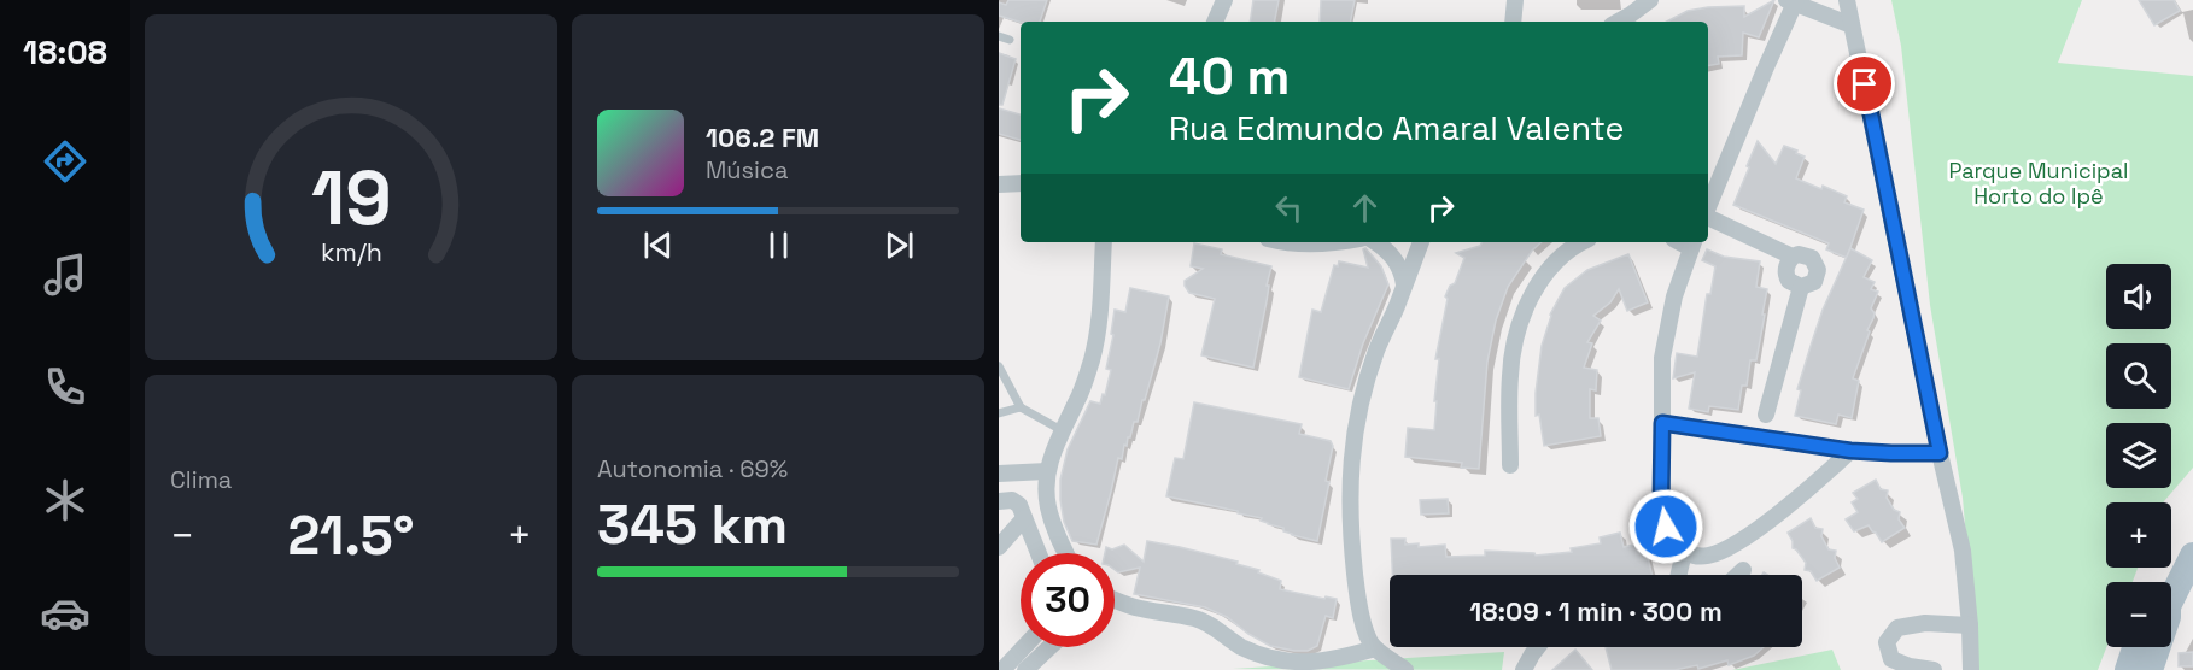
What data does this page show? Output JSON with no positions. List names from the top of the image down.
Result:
{
  "parks": ["Parque Municipal Horto do Ipê"],
  "page": {
    "tabs": "18:08",
    "turn": ["40 m", "Rua Edmundo Amaral Valente"],
    "song": ["106.2 FM", "Música"],
    "map_buttons": ["+", "−"],
    "tile": [
      "Clima",
      ["Autonomia · 69%", "345 km"]
    ],
    "heat": ["−", "21.5°", "+"],
    "limit": "30",
    "trip": "18:09 · 1 min · 300 m",
    "gauge": ["19", "km/h"]
  }
}
